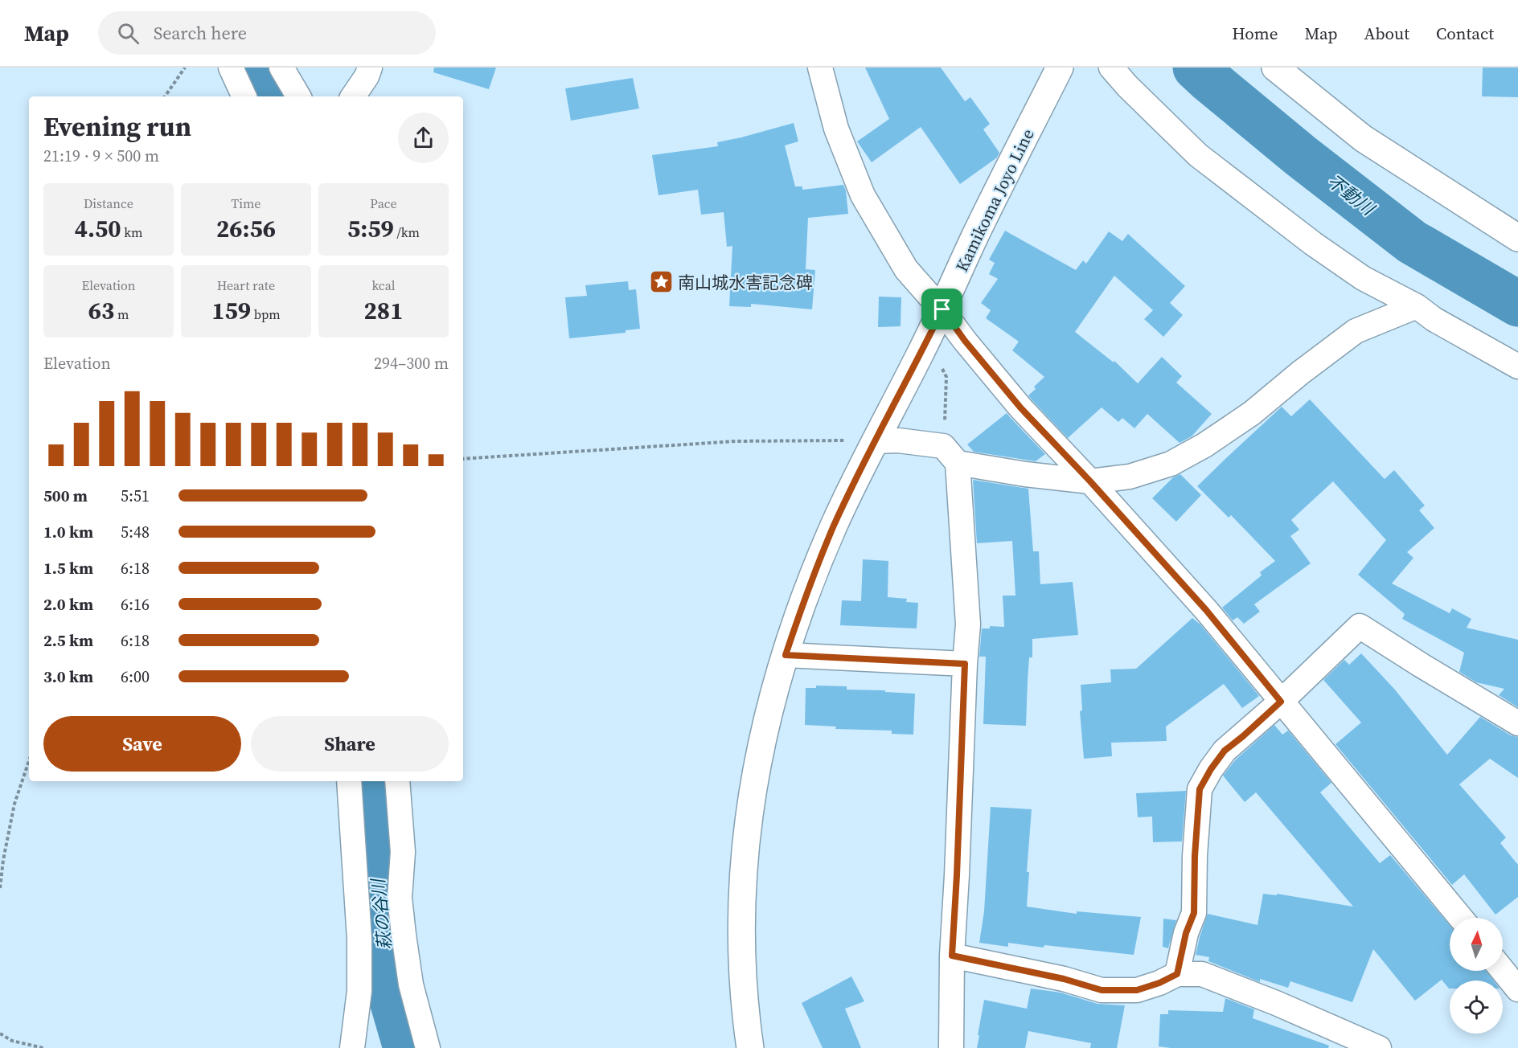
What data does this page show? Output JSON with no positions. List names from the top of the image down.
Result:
{
  "streets": {
    "main road": ["Kamikoma Joyo Line"]
  },
  "water": ["不動川", "萩の谷川"],
  "places": {
    "place": ["南山城水害記念碑"]
  },
  "north": "top",
  "page": {
    "header": "Map",
    "search": "Search here",
    "nav": [
      "Home",
      "Map",
      "About",
      "Contact"
    ],
    "heading": ["Evening run", "21:19 · 9 × 500 m"],
    "stats": [
      ["Distance", "4.50 km"],
      ["Time", "26:56"],
      ["Pace", "5:59 /km"],
      ["Elevation", "63 m"],
      ["Heart rate", "159 bpm"],
      ["kcal", "281"]
    ],
    "chart": ["Elevation", "294–300 m"],
    "list": [
      {
        "name": "500 m",
        "note": "5:51"
      },
      {
        "name": "1.0 km",
        "note": "5:48"
      },
      {
        "name": "1.5 km",
        "note": "6:18"
      },
      {
        "name": "2.0 km",
        "note": "6:16"
      },
      {
        "name": "2.5 km",
        "note": "6:18"
      },
      {
        "name": "3.0 km",
        "note": "6:00"
      }
    ],
    "buttons": ["Save", "Share"]
  }
}
